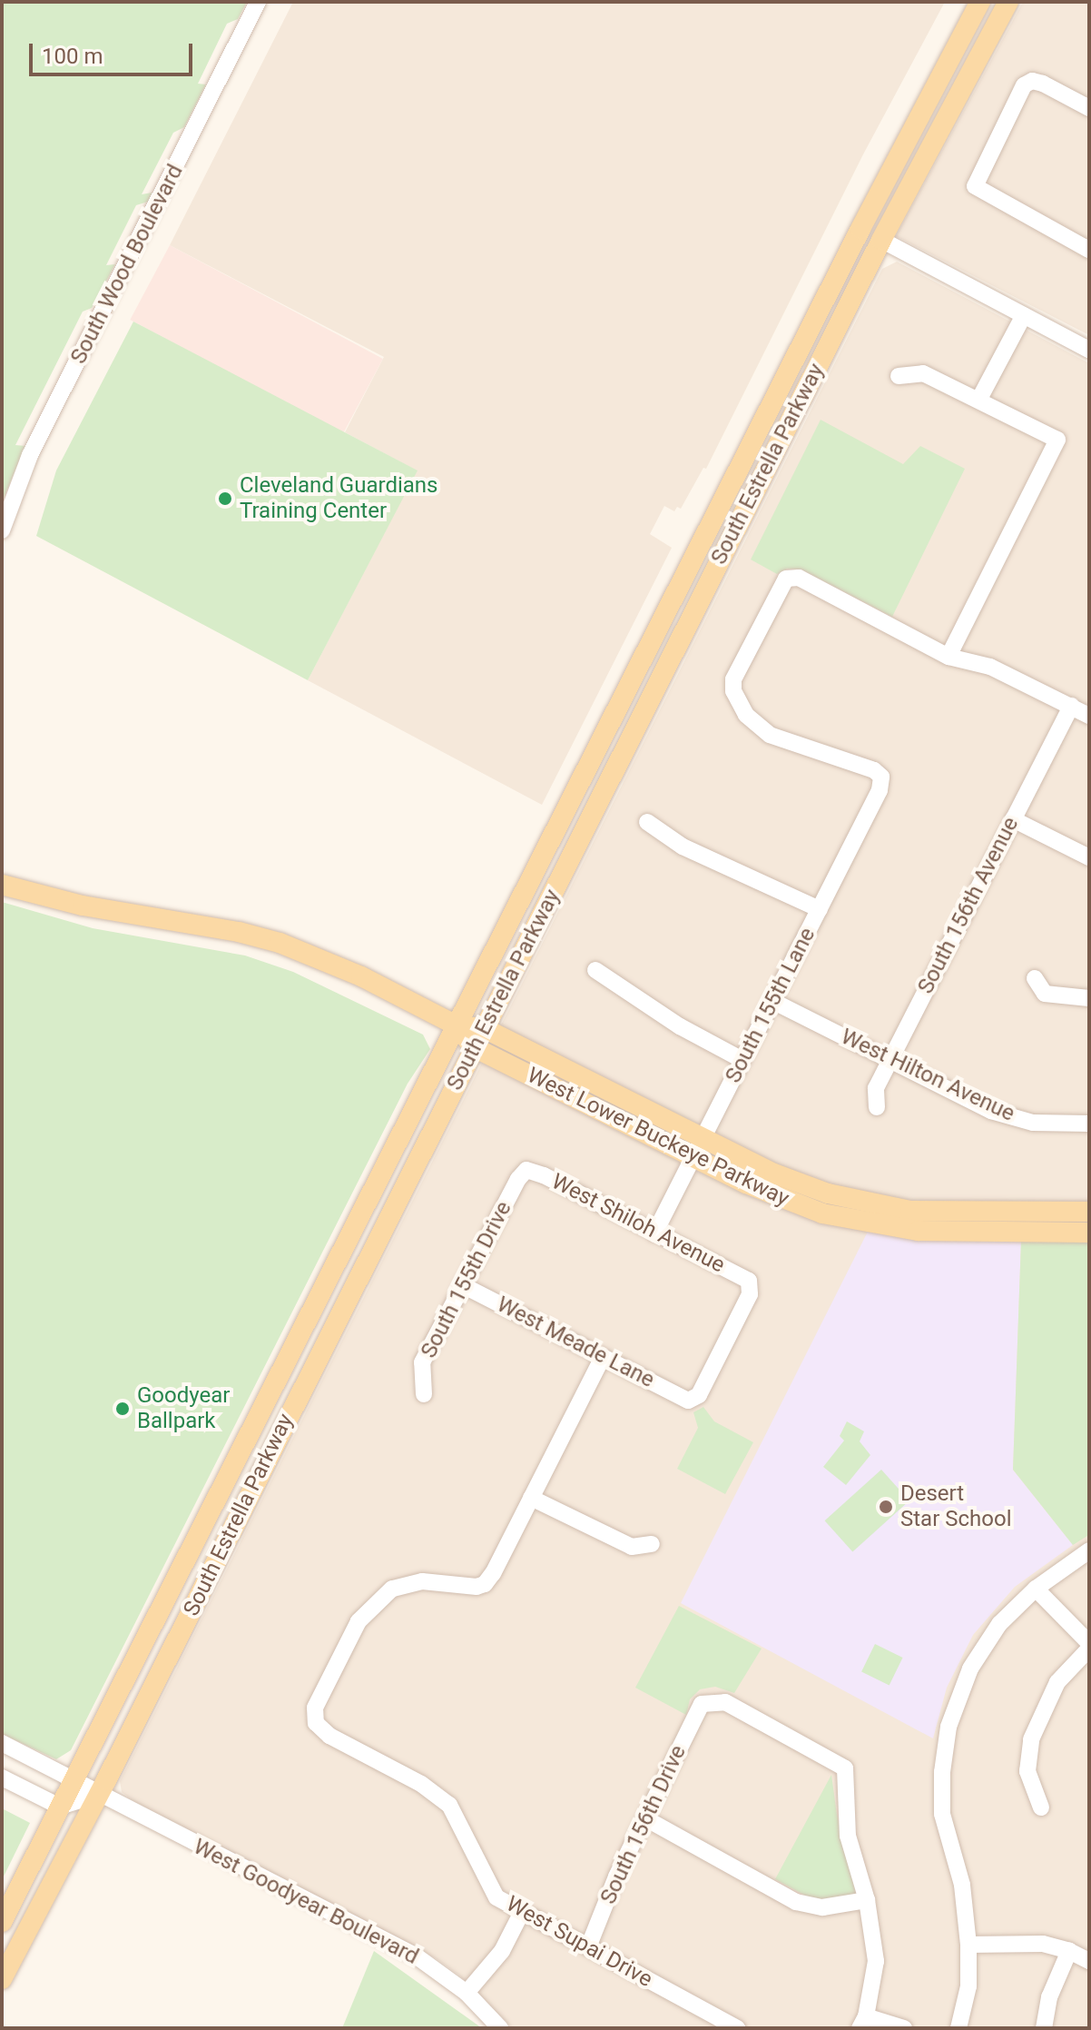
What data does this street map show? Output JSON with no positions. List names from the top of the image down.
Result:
{
  "streets": {
    "main road": ["South Estrella Parkway", "West Lower Buckeye Parkway"],
    "street": [
      "South Wood Boulevard",
      "South 156th Avenue",
      "South 155th Lane",
      "West Hilton Avenue",
      "West Shiloh Avenue",
      "South 155th Drive",
      "West Meade Lane",
      "South 156th Drive",
      "West Goodyear Boulevard",
      "West Supai Drive"
    ]
  },
  "crossings": [
    ["South Estrella Parkway", "West Lower Buckeye Parkway"],
    ["South Estrella Parkway", "West Goodyear Boulevard"],
    ["South 156th Avenue", "West Hilton Avenue"],
    ["South 155th Lane", "West Hilton Avenue"],
    ["South 155th Lane", "West Lower Buckeye Parkway"],
    ["South 155th Lane", "West Shiloh Avenue"],
    ["West Shiloh Avenue", "South 155th Drive"],
    ["West Shiloh Avenue", "West Meade Lane"],
    ["South 155th Drive", "West Meade Lane"],
    ["South 156th Drive", "West Supai Drive"]
  ],
  "places": ["Cleveland Guardians Training Center", "Goodyear Ballpark", "Desert Star School"],
  "scale_bar": "100 m"
}
